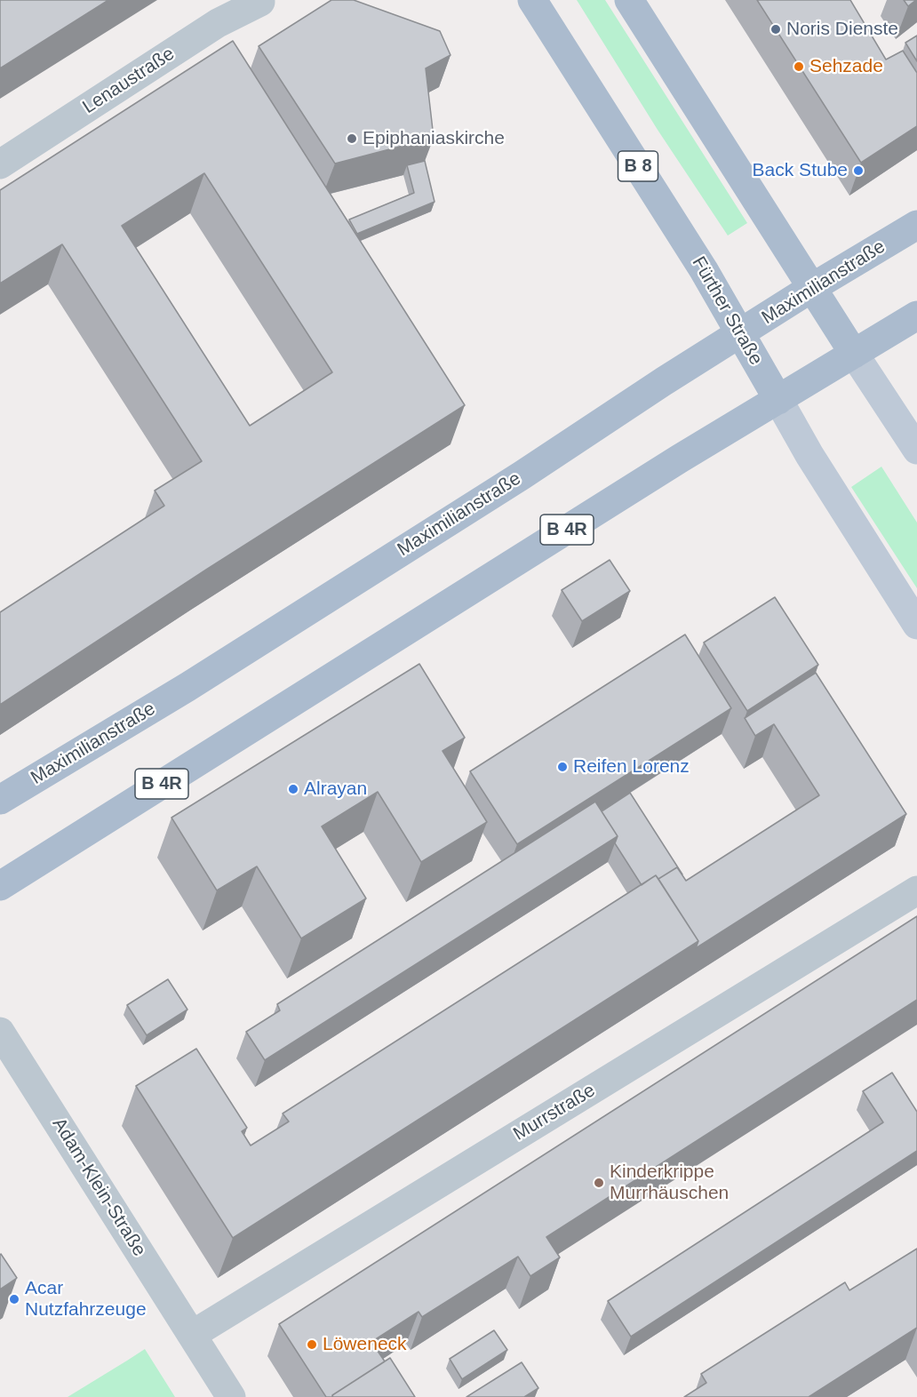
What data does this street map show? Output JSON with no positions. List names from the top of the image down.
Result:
{
  "streets": {
    "main road": [
      "B 8",
      "Maximilianstraße",
      "Fürther Straße",
      "B 4R"
    ],
    "street": ["Lenaustraße", "Murrstraße", "Adam-Klein-Straße"]
  },
  "crossings": [
    ["Maximilianstraße", "Fürther Straße"],
    ["Fürther Straße", "B 4R"],
    ["Murrstraße", "Adam-Klein-Straße"]
  ],
  "places": [
    "Noris Dienste",
    "Sehzade",
    "Epiphaniaskirche",
    "Back Stube",
    "Reifen Lorenz",
    "Alrayan",
    "Kinderkrippe Murrhäuschen",
    "Acar Nutzfahrzeuge",
    "Löweneck"
  ]
}
